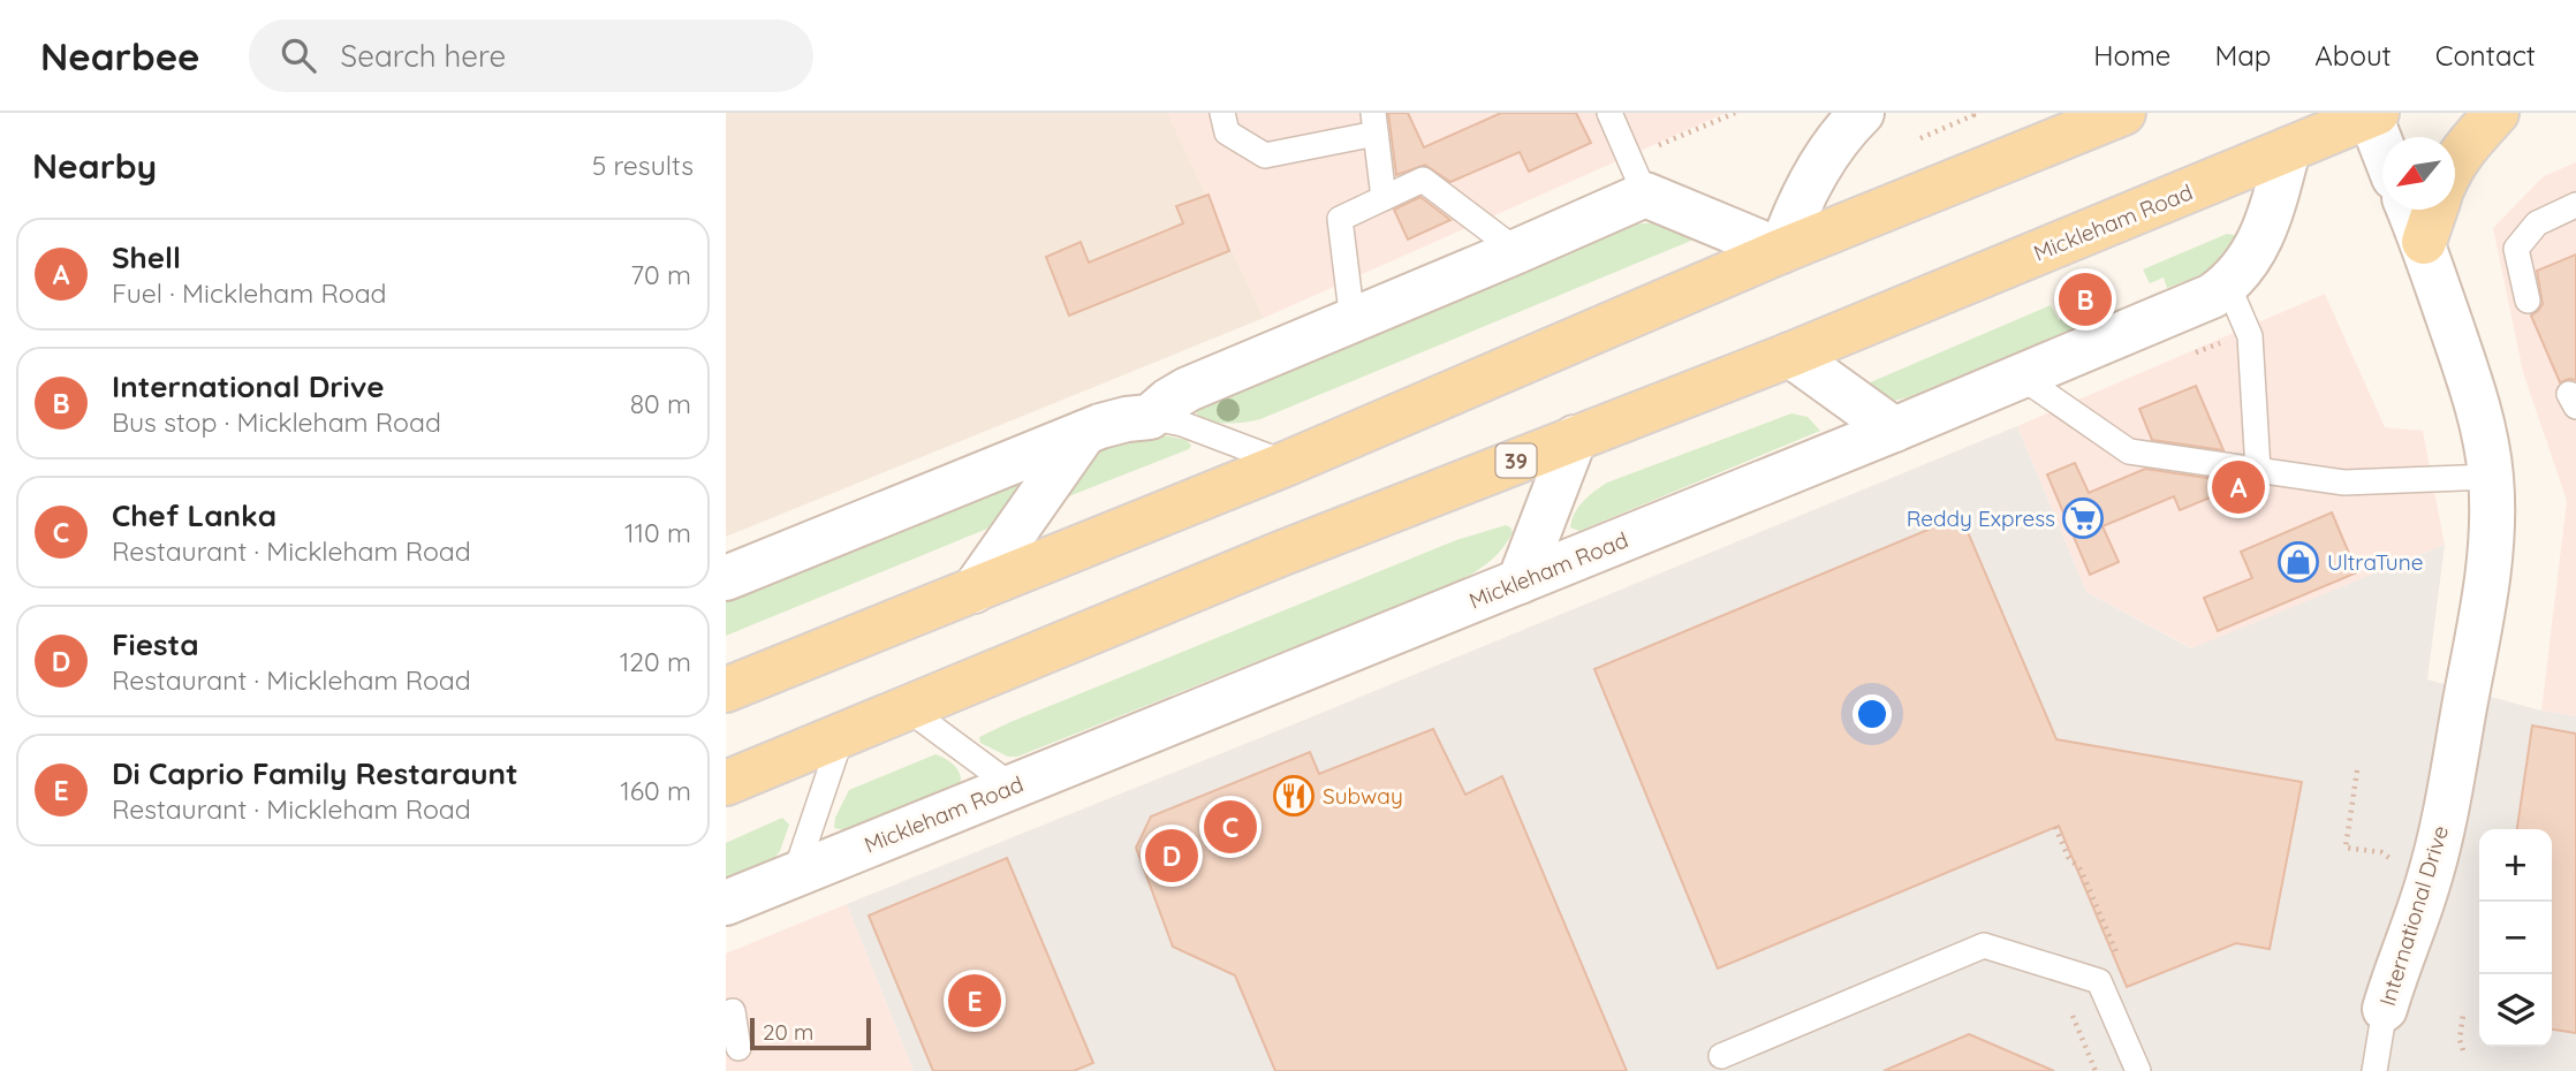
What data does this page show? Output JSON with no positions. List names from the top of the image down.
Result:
{
  "streets": {
    "main road": ["Mickleham Road", "39"],
    "street": ["International Drive"]
  },
  "places": {
    "supermarket": ["Reddy Express"],
    "shop": ["UltraTune"],
    "restaurant": ["Subway"]
  },
  "scale_bar": "20 m",
  "north": "bottom left",
  "page": {
    "header": "Nearbee",
    "search": "Search here",
    "nav": [
      "Home",
      "Map",
      "About",
      "Contact"
    ],
    "heading": ["Nearby", "5 results"],
    "list": [
      {
        "mark": "A",
        "name": "Shell",
        "note": "Fuel · Mickleham Road",
        "value": "70 m"
      },
      {
        "mark": "B",
        "name": "International Drive",
        "note": "Bus stop · Mickleham Road",
        "value": "80 m"
      },
      {
        "mark": "C",
        "name": "Chef Lanka",
        "note": "Restaurant · Mickleham Road",
        "value": "110 m"
      },
      {
        "mark": "D",
        "name": "Fiesta",
        "note": "Restaurant · Mickleham Road",
        "value": "120 m"
      },
      {
        "mark": "E",
        "name": "Di Caprio Family Restaraunt",
        "note": "Restaurant · Mickleham Road",
        "value": "160 m"
      }
    ],
    "pins": [
      "B",
      "A",
      "C",
      "D",
      "E"
    ],
    "map_buttons": ["+", "−"],
    "scale": "20 m"
  }
}
